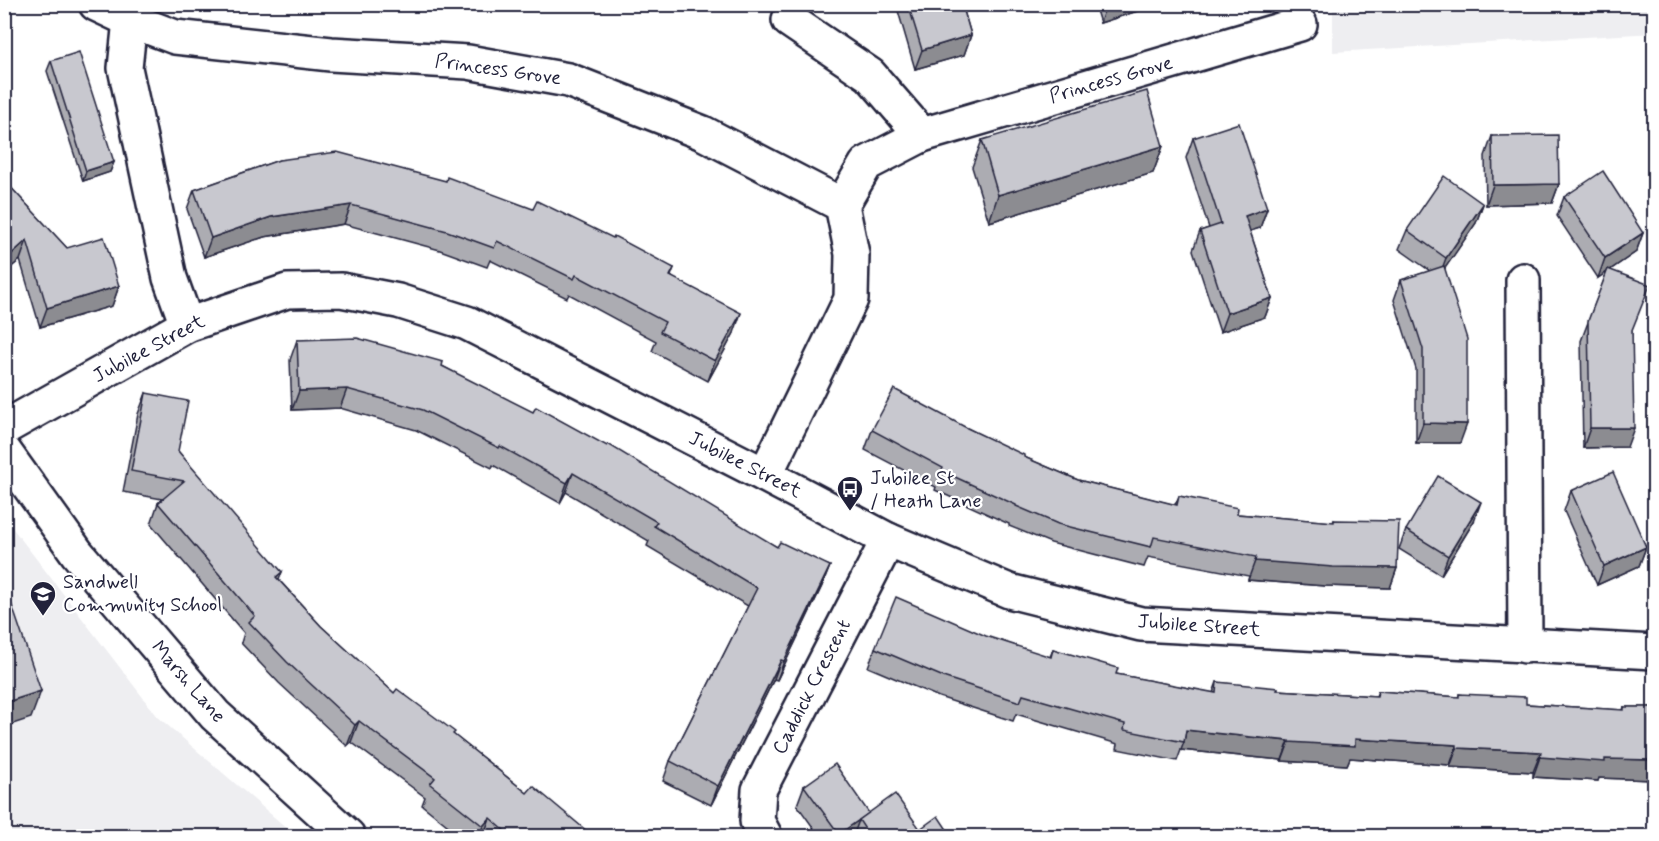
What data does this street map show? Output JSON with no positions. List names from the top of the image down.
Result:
{
  "streets": {
    "street": [
      "Princess Grove",
      "Jubilee Street",
      "Marsh Lane",
      "Caddick Crescent"
    ]
  },
  "crossings": [
    ["Jubilee Street", "Caddick Crescent"]
  ],
  "places": {
    "bus stop": ["Jubilee St / Heath Lane"],
    "school or university": ["Sandwell Community School"]
  }
}
